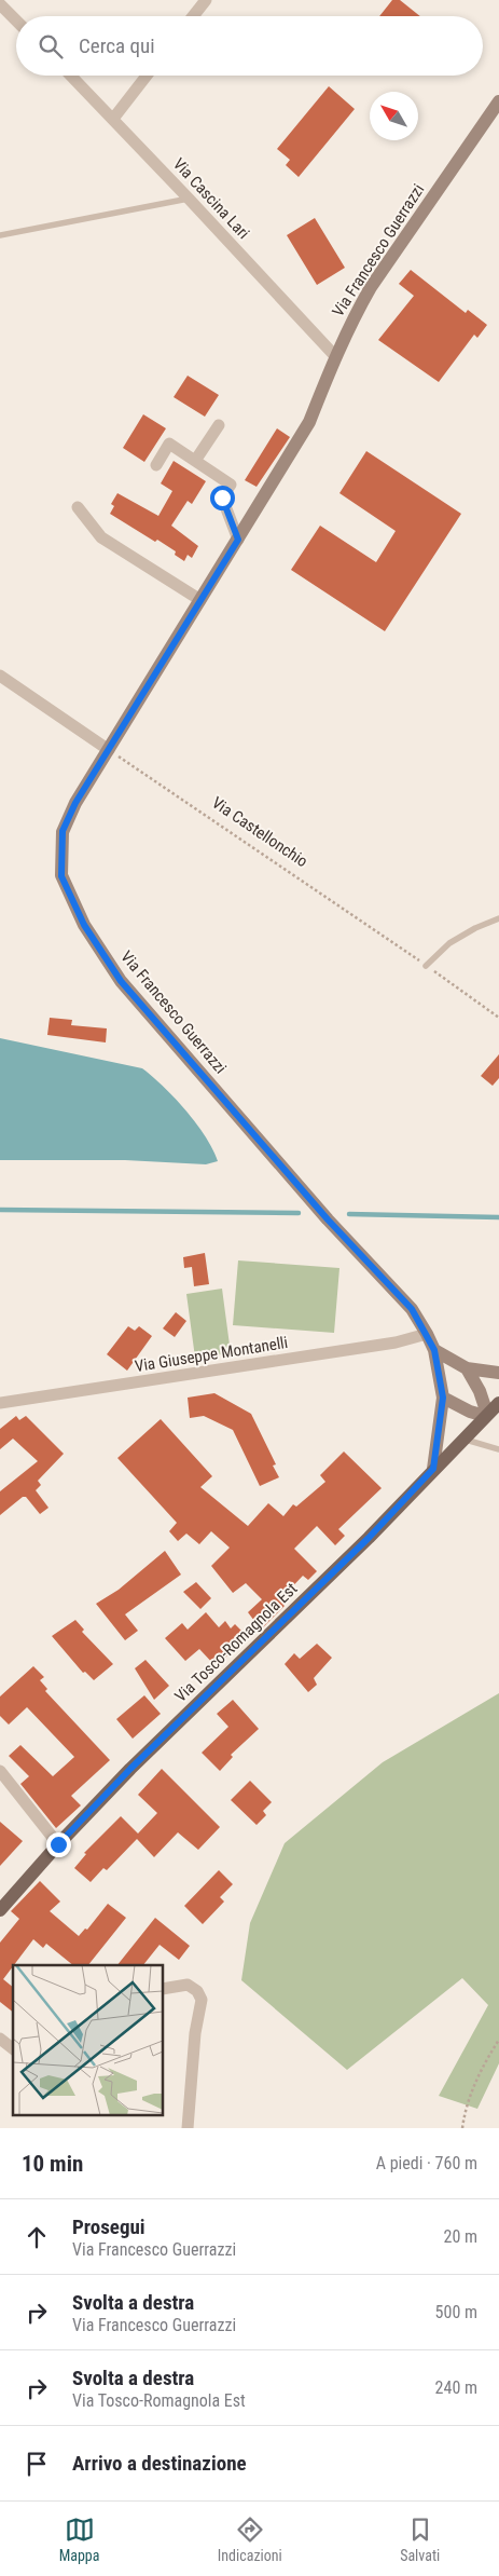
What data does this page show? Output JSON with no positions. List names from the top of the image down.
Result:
{
  "streets": {
    "main road": ["Via Francesco Guerrazzi", "Via Tosco-Romagnola Est"],
    "street": ["Via Cascina Lari", "Via Giuseppe Montanelli"],
    "path": ["Via Castellonchio"]
  },
  "crossings": [
    ["Via Cascina Lari", "Via Francesco Guerrazzi"],
    ["Via Francesco Guerrazzi", "Via Castellonchio"],
    ["Via Francesco Guerrazzi", "Via Giuseppe Montanelli"],
    ["Via Francesco Guerrazzi", "Via Tosco-Romagnola Est"]
  ],
  "north": "top left",
  "page": {
    "search": "Cerca qui",
    "heading": ["10 min", "A piedi · 760 m"],
    "list": [
      ["Prosegui", "Via Francesco Guerrazzi", "20 m"],
      ["Svolta a destra", "Via Francesco Guerrazzi", "500 m"],
      ["Svolta a destra", "Via Tosco-Romagnola Est", "240 m"],
      "Arrivo a destinazione"
    ],
    "nav": ["Mappa", "Indicazioni", "Salvati"]
  }
}
